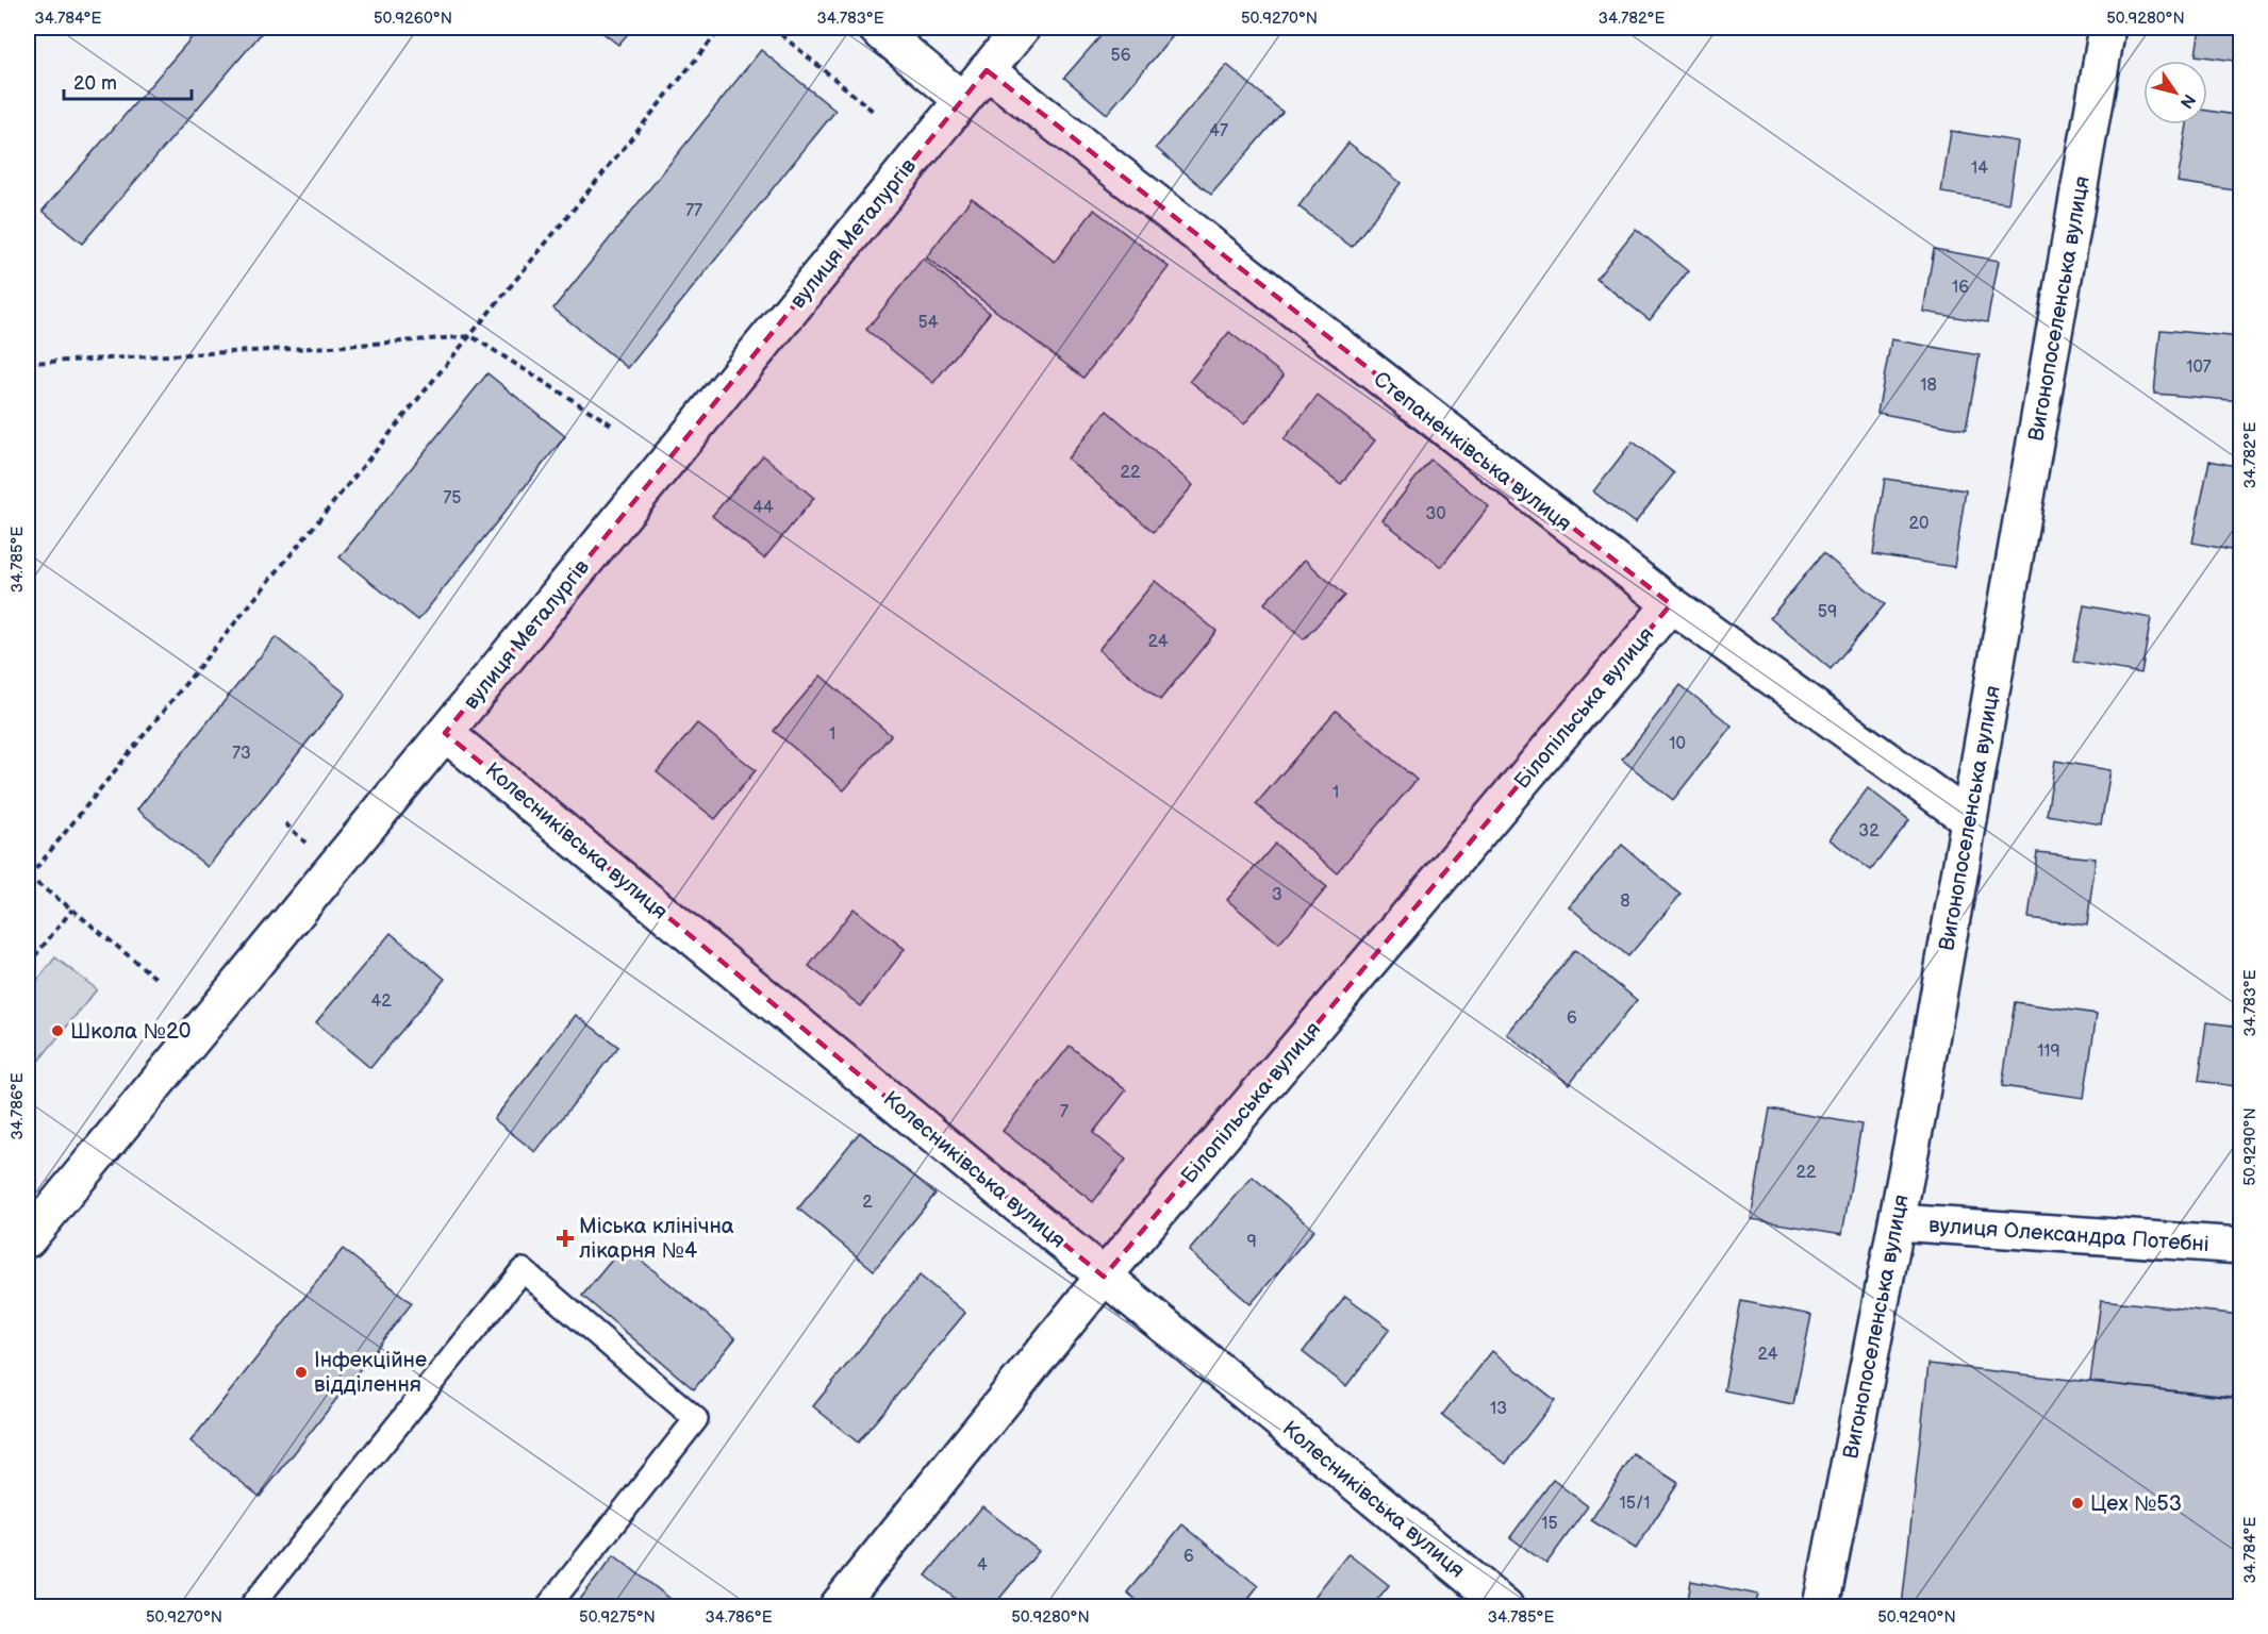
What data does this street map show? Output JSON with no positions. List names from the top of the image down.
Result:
{
  "streets": {
    "street": [
      "вулиця Металургів",
      "Вигонопоселенська вулиця",
      "Степаненківська вулиця",
      "Білопільська вулиця",
      "Колесниківська вулиця",
      "вулиця Олександра Потебні"
    ]
  },
  "crossings": [
    ["вулиця Металургів", "Степаненківська вулиця"],
    ["вулиця Металургів", "Колесниківська вулиця"],
    ["Вигонопоселенська вулиця", "Степаненківська вулиця"],
    ["Вигонопоселенська вулиця", "вулиця Олександра Потебні"],
    ["Степаненківська вулиця", "Білопільська вулиця"],
    ["Білопільська вулиця", "Колесниківська вулиця"]
  ],
  "places": {
    "other": ["Школа №20", "Інфекційне відділення", "Цех №53"],
    "health": ["Міська клінічна лікарня №4"]
  },
  "house_numbers": [
    "56",
    "47",
    "14",
    "77",
    "16",
    "54",
    "107",
    "18",
    "22",
    "75",
    "44",
    "30",
    "20",
    "59",
    "24",
    "1",
    "10",
    "73",
    "1",
    "32",
    "3",
    "8",
    "42",
    "6",
    "119",
    "7",
    "22",
    "2",
    "9",
    "24",
    "13",
    "15/1",
    "15",
    "6",
    "4"
  ],
  "scale_bar": "20 m",
  "north": "bottom right",
  "coordinates": [
    "34.784°E",
    "50.9260°N",
    "34.783°E",
    "50.9270°N",
    "34.782°E",
    "50.9280°N",
    "34.785°E",
    "34.786°E",
    "50.9290°N",
    "50.9275°N"
  ]
}
